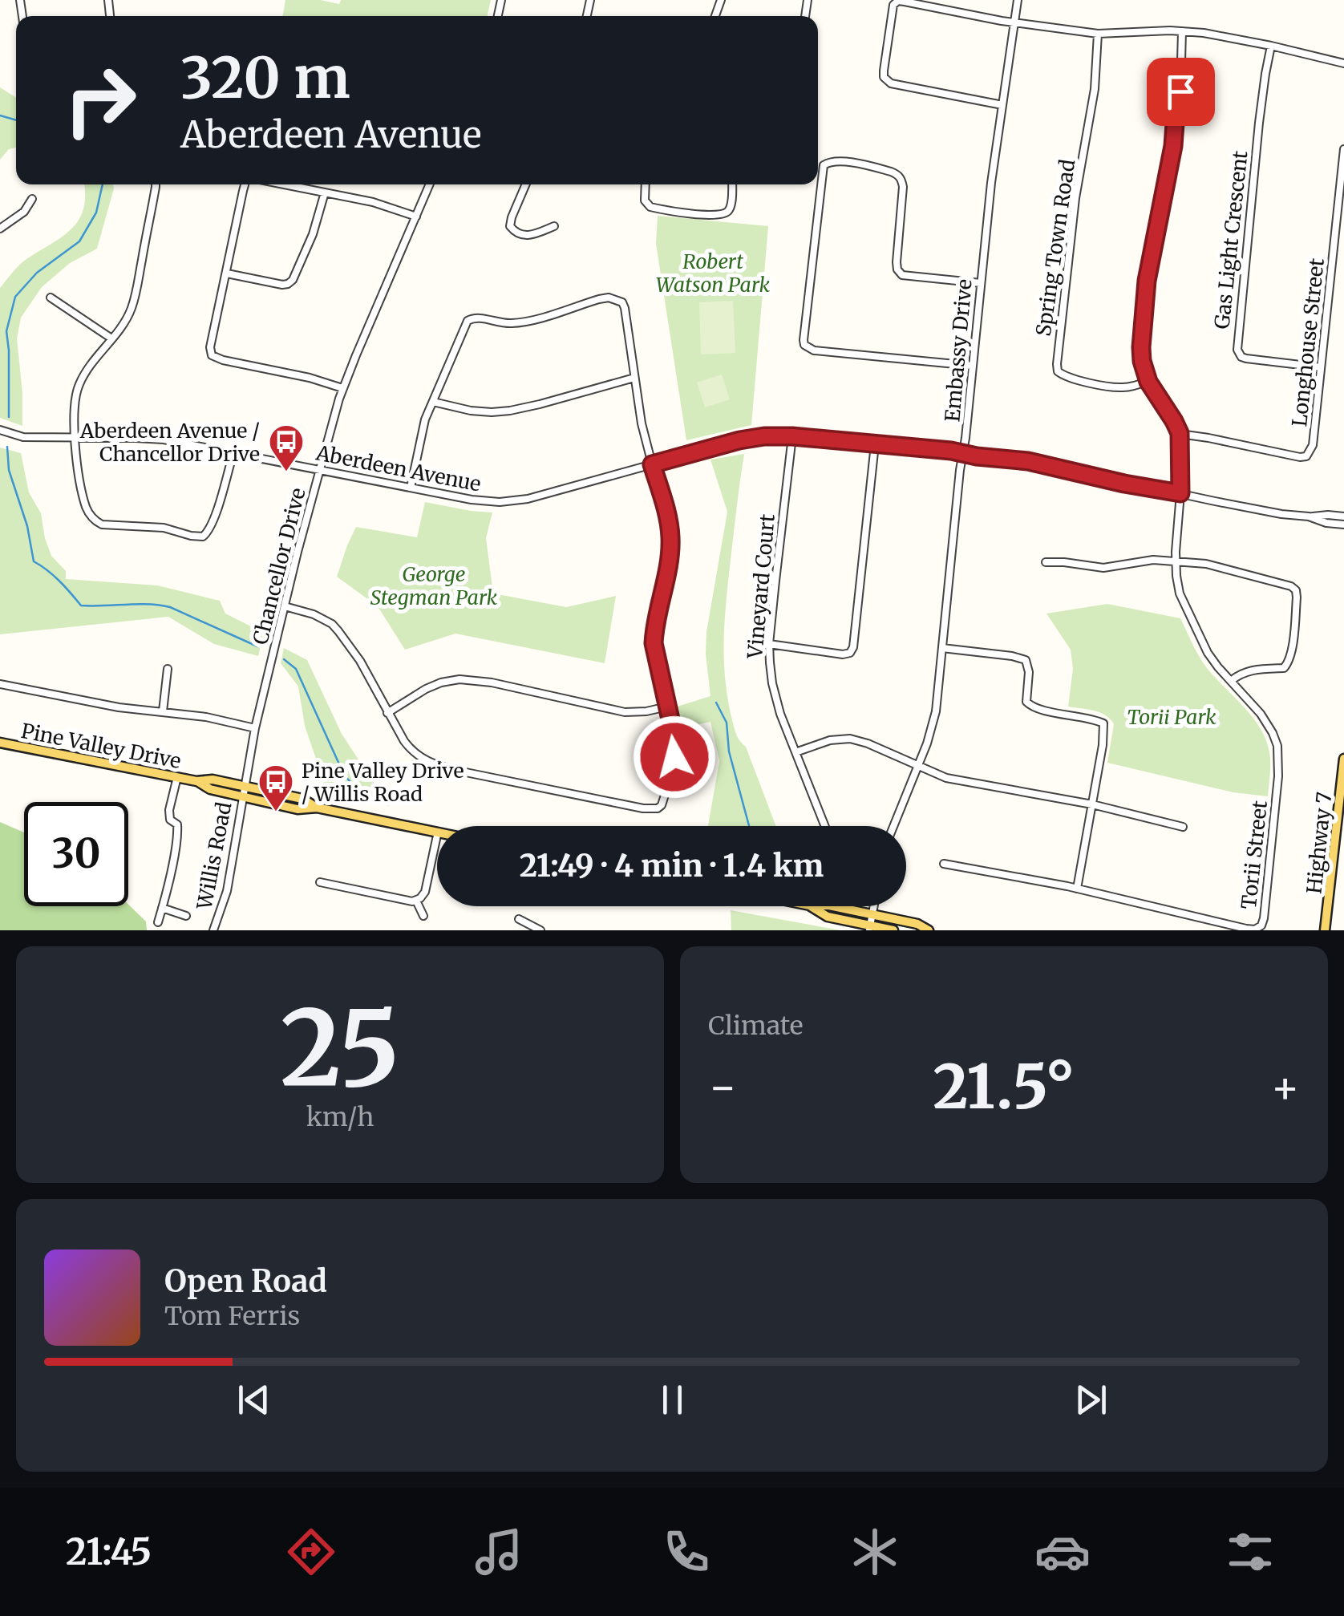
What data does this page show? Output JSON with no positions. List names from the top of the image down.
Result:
{
  "streets": {
    "main road": ["Pine Valley Drive", "Highway 7"],
    "street": [
      "Gas Light Crescent",
      "Spring Town Road",
      "Longhouse Street",
      "Embassy Drive",
      "Aberdeen Avenue",
      "Chancellor Drive",
      "Vineyard Court",
      "Torii Street",
      "Willis Road"
    ]
  },
  "crossings": [
    ["Gas Light Crescent", "Longhouse Street"],
    ["Longhouse Street", "Torii Street"],
    ["Embassy Drive", "Aberdeen Avenue"],
    ["Aberdeen Avenue", "Chancellor Drive"],
    ["Aberdeen Avenue", "Vineyard Court"],
    ["Aberdeen Avenue", "Torii Street"],
    ["Chancellor Drive", "Pine Valley Drive"],
    ["Chancellor Drive", "Willis Road"],
    ["Pine Valley Drive", "Willis Road"]
  ],
  "parks": ["Robert Watson Park", "George Stegman Park", "Torii Park"],
  "places": {
    "bus stop": ["Aberdeen Avenue / Chancellor Drive", "Pine Valley Drive / Willis Road"]
  },
  "page": {
    "turn": ["320 m", "Aberdeen Avenue"],
    "limit": "30",
    "trip": "21:49 · 4 min · 1.4 km",
    "tile": [
      ["25", "km/h"],
      "Climate"
    ],
    "heat": ["−", "21.5°", "+"],
    "song": ["Open Road", "Tom Ferris"],
    "tabs": "21:45"
  }
}
